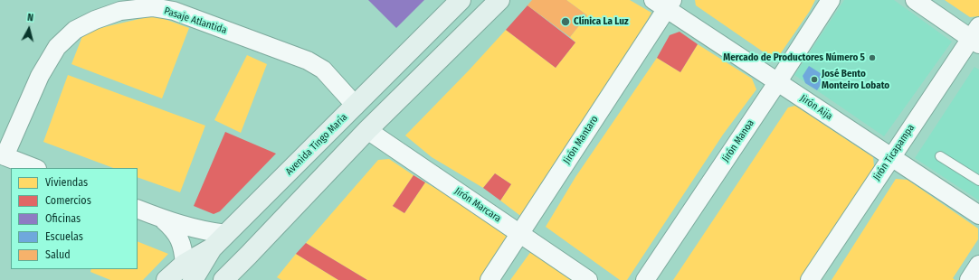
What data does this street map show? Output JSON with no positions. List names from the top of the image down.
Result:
{
  "streets": {
    "main road": ["Avenida Tingo María"],
    "street": [
      "Pasaje Atlantida",
      "Jirón Aija",
      "Jirón Mantaro",
      "Jirón Manoa",
      "Jirón Ticapampa",
      "Jirón Marcara"
    ]
  },
  "crossings": [
    ["Pasaje Atlantida", "Avenida Tingo María"],
    ["Jirón Aija", "Jirón Mantaro"],
    ["Jirón Aija", "Jirón Manoa"],
    ["Jirón Aija", "Jirón Ticapampa"],
    ["Jirón Mantaro", "Jirón Marcara"]
  ],
  "places": ["Clínica La Luz", "Mercado de Productores Número 5", "José Bento Monteiro Lobato"],
  "legend": [
    "Viviendas",
    "Comercios",
    "Oficinas",
    "Escuelas",
    "Salud"
  ],
  "north": "top"
}
